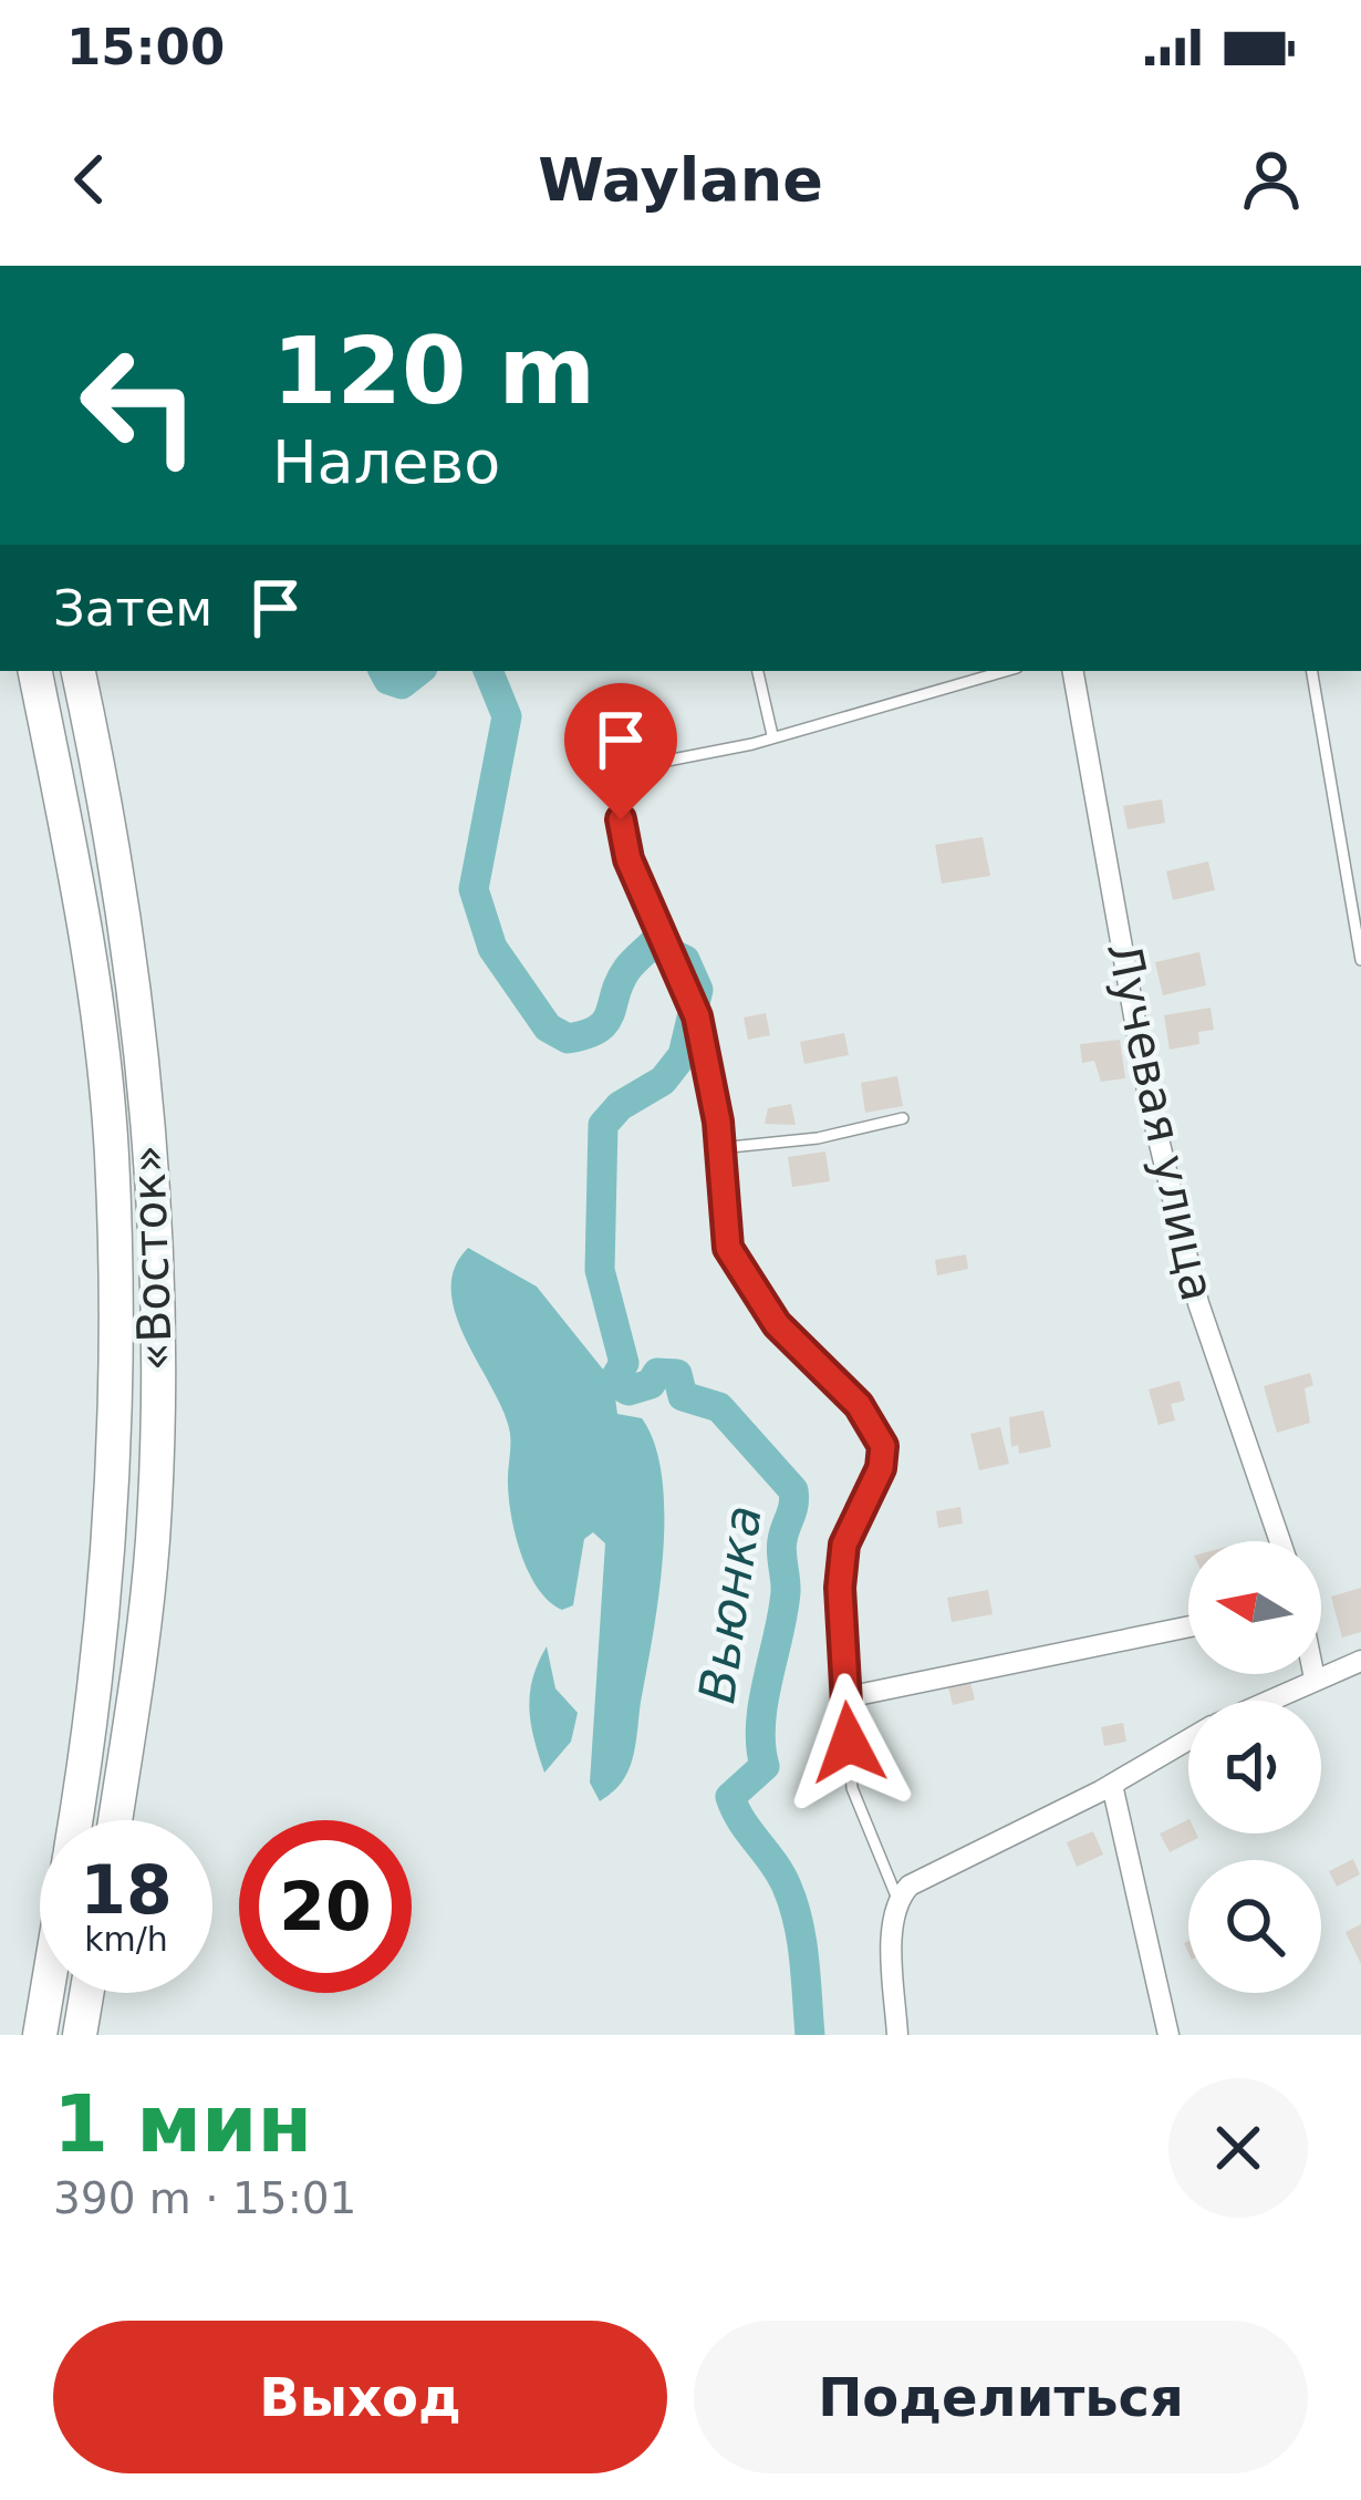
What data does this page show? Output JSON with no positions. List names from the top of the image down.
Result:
{
  "streets": {
    "highway": ["«Восток»"],
    "street": ["Лучевая улица"]
  },
  "water": ["Вьюнка"],
  "north": "left",
  "page": {
    "status": "15:00",
    "header": "Waylane",
    "turn": ["120 m", "Налево"],
    "then": "Затем",
    "speed": "18 km/h",
    "limit": "20",
    "heading": ["1 мин", "390 m · 15:01"],
    "buttons": ["Выход", "Поделиться"]
  }
}
